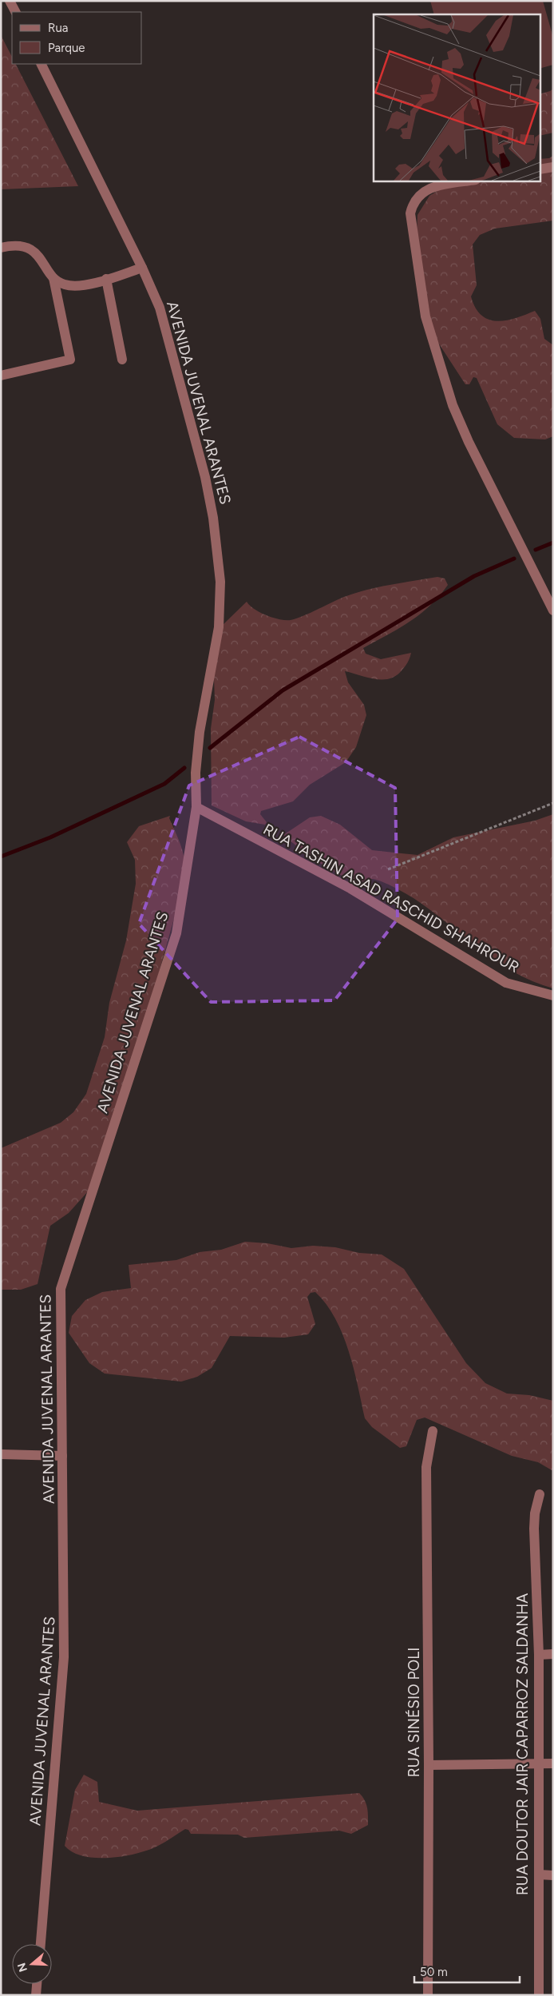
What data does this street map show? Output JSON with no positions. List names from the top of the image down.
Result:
{
  "streets": {
    "street": [
      "AVENIDA JUVENAL ARANTES",
      "RUA TASHIN ASAD RASCHID SHAHROUR",
      "RUA SINÉSIO POLI",
      "RUA DOUTOR JAIR CAPARROZ SALDANHA"
    ]
  },
  "crossings": [
    ["AVENIDA JUVENAL ARANTES", "RUA TASHIN ASAD RASCHID SHAHROUR"]
  ],
  "legend": ["Rua", "Parque"],
  "scale_bar": "50 m",
  "north": "left"
}
